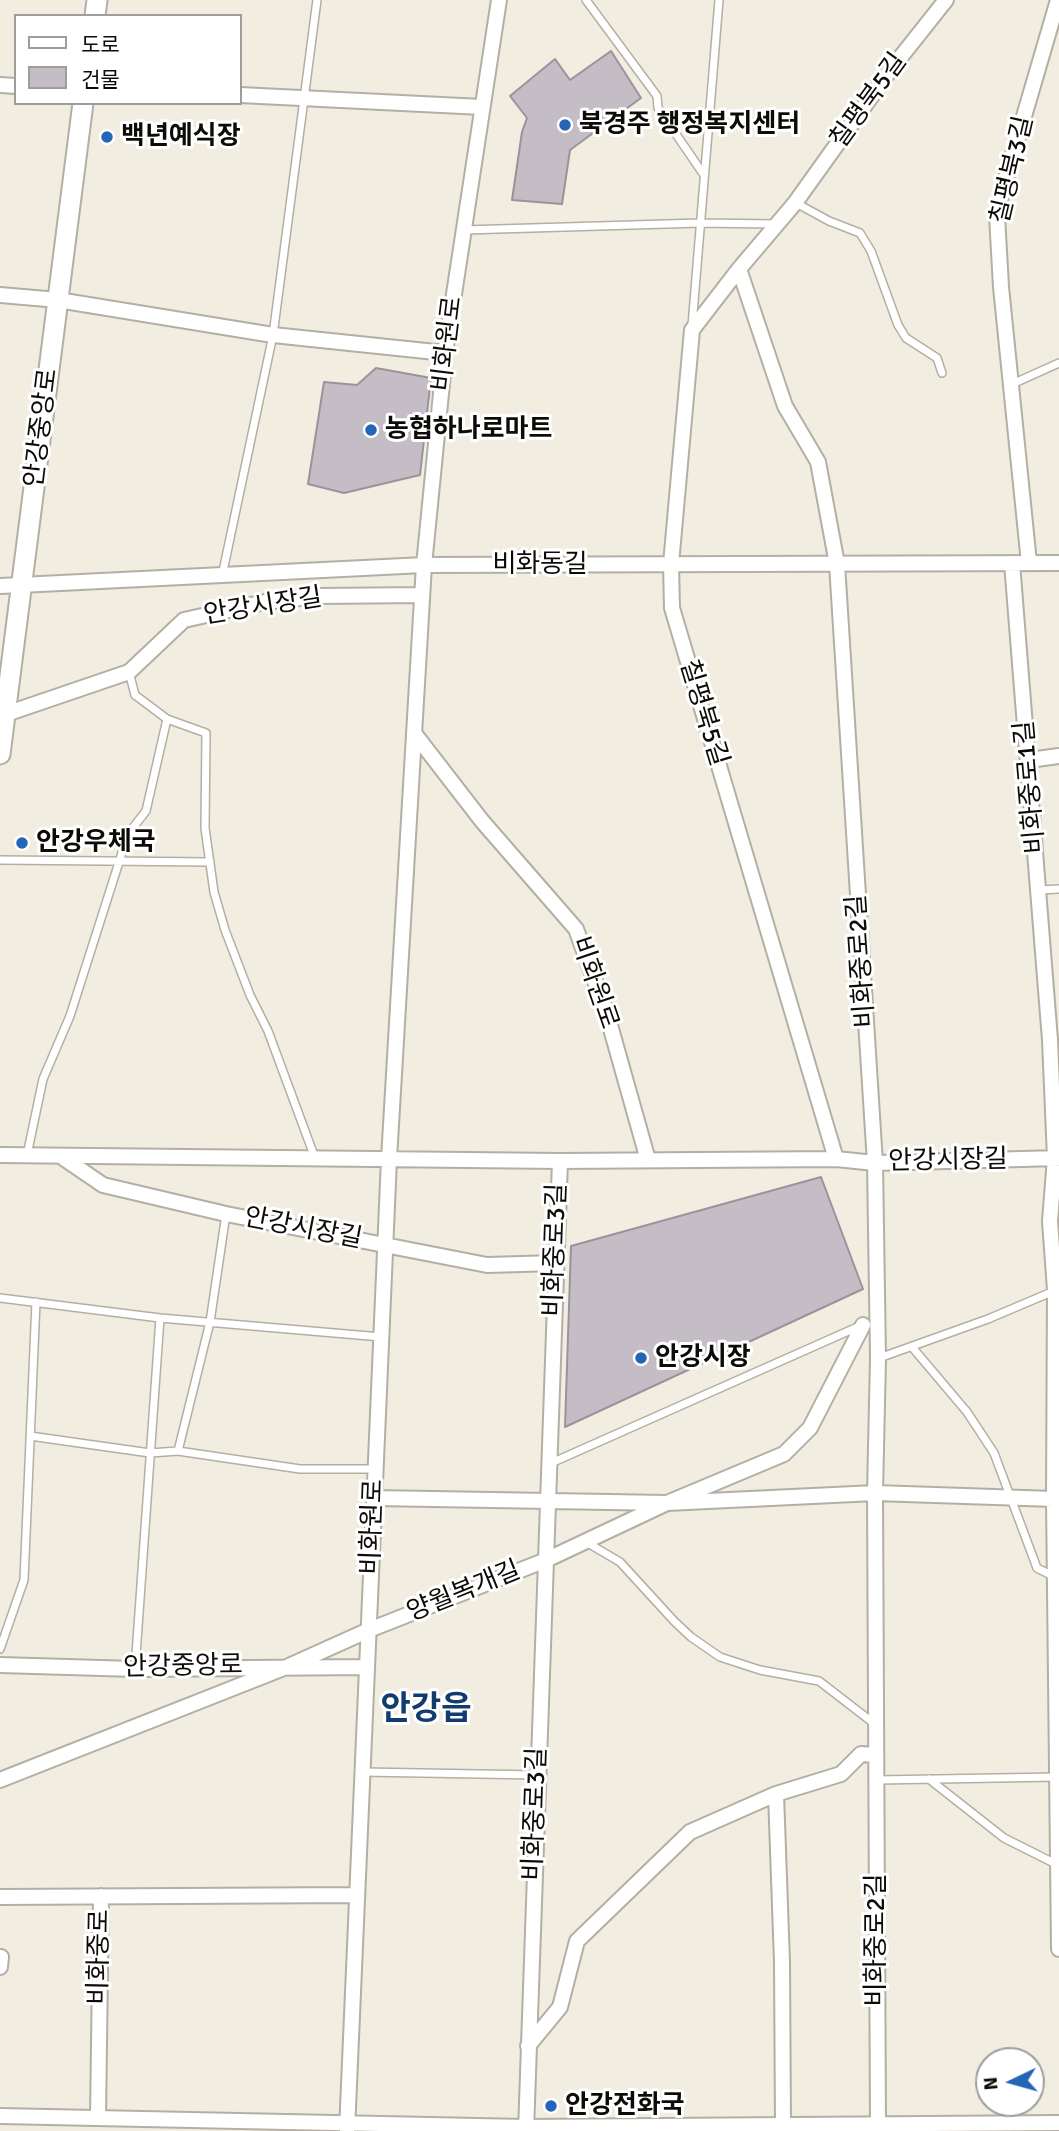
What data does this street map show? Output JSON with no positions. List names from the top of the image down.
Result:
{
  "streets": {
    "main road": ["안강중앙로"],
    "street": [
      "칠평북5길",
      "칠평북3길",
      "비화원로",
      "비화동길",
      "안강시장길",
      "비화중로1길",
      "비화중로2길",
      "비화중로3길",
      "양월복개길",
      "비화중로"
    ]
  },
  "crossings": [
    ["칠평북5길", "비화동길"],
    ["칠평북5길", "안강시장길"],
    ["칠평북3길", "비화동길"],
    ["비화원로", "안강중앙로"],
    ["비화원로", "비화동길"],
    ["비화원로", "안강시장길"],
    ["비화원로", "양월복개길"],
    ["안강중앙로", "비화동길"],
    ["안강중앙로", "안강시장길"],
    ["안강중앙로", "양월복개길"],
    ["비화동길", "비화중로1길"],
    ["비화동길", "비화중로2길"],
    ["안강시장길", "비화중로1길"],
    ["안강시장길", "비화중로2길"],
    ["안강시장길", "비화중로3길"],
    ["비화중로3길", "양월복개길"]
  ],
  "districts": ["안강읍"],
  "places": [
    "북경주 행정복지센터",
    "백년예식장",
    "농협하나로마트",
    "안강우체국",
    "안강시장",
    "안강전화국"
  ],
  "legend": ["도로", "건물"],
  "north": "left"
}
